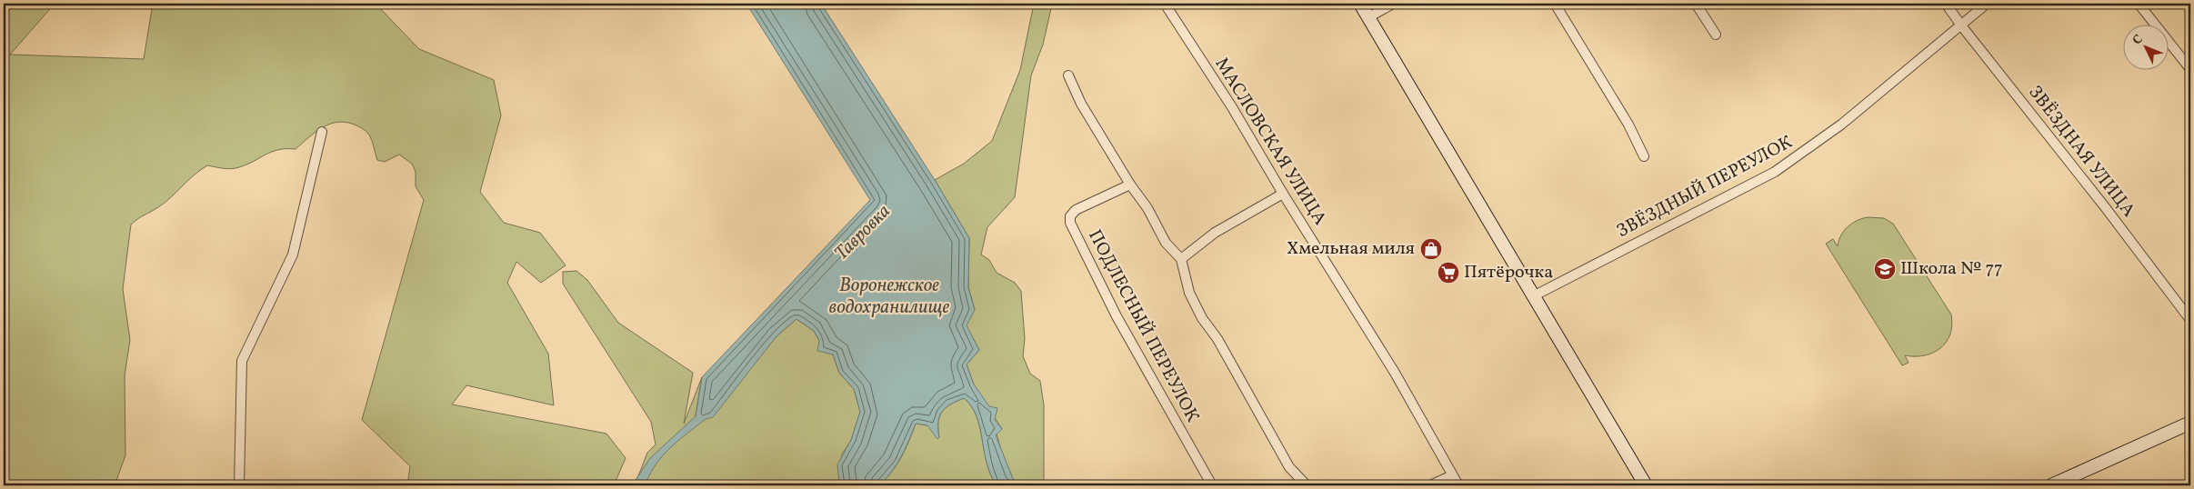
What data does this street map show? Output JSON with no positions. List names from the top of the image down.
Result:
{
  "streets": {
    "street": [
      "МАСЛОВСКАЯ УЛИЦА",
      "ЗВЁЗДНАЯ УЛИЦА",
      "ЗВЁЗДНЫЙ ПЕРЕУЛОК",
      "ПОДЛЕСНЫЙ ПЕРЕУЛОК"
    ]
  },
  "crossings": [
    ["ЗВЁЗДНАЯ УЛИЦА", "ЗВЁЗДНЫЙ ПЕРЕУЛОК"]
  ],
  "water": ["Тавровка", "Воронежское водохранилище"],
  "places": {
    "shop": ["Хмельная миля"],
    "school or university": ["Школа № 77"],
    "supermarket": ["Пятёрочка"]
  },
  "north": "top left"
}
